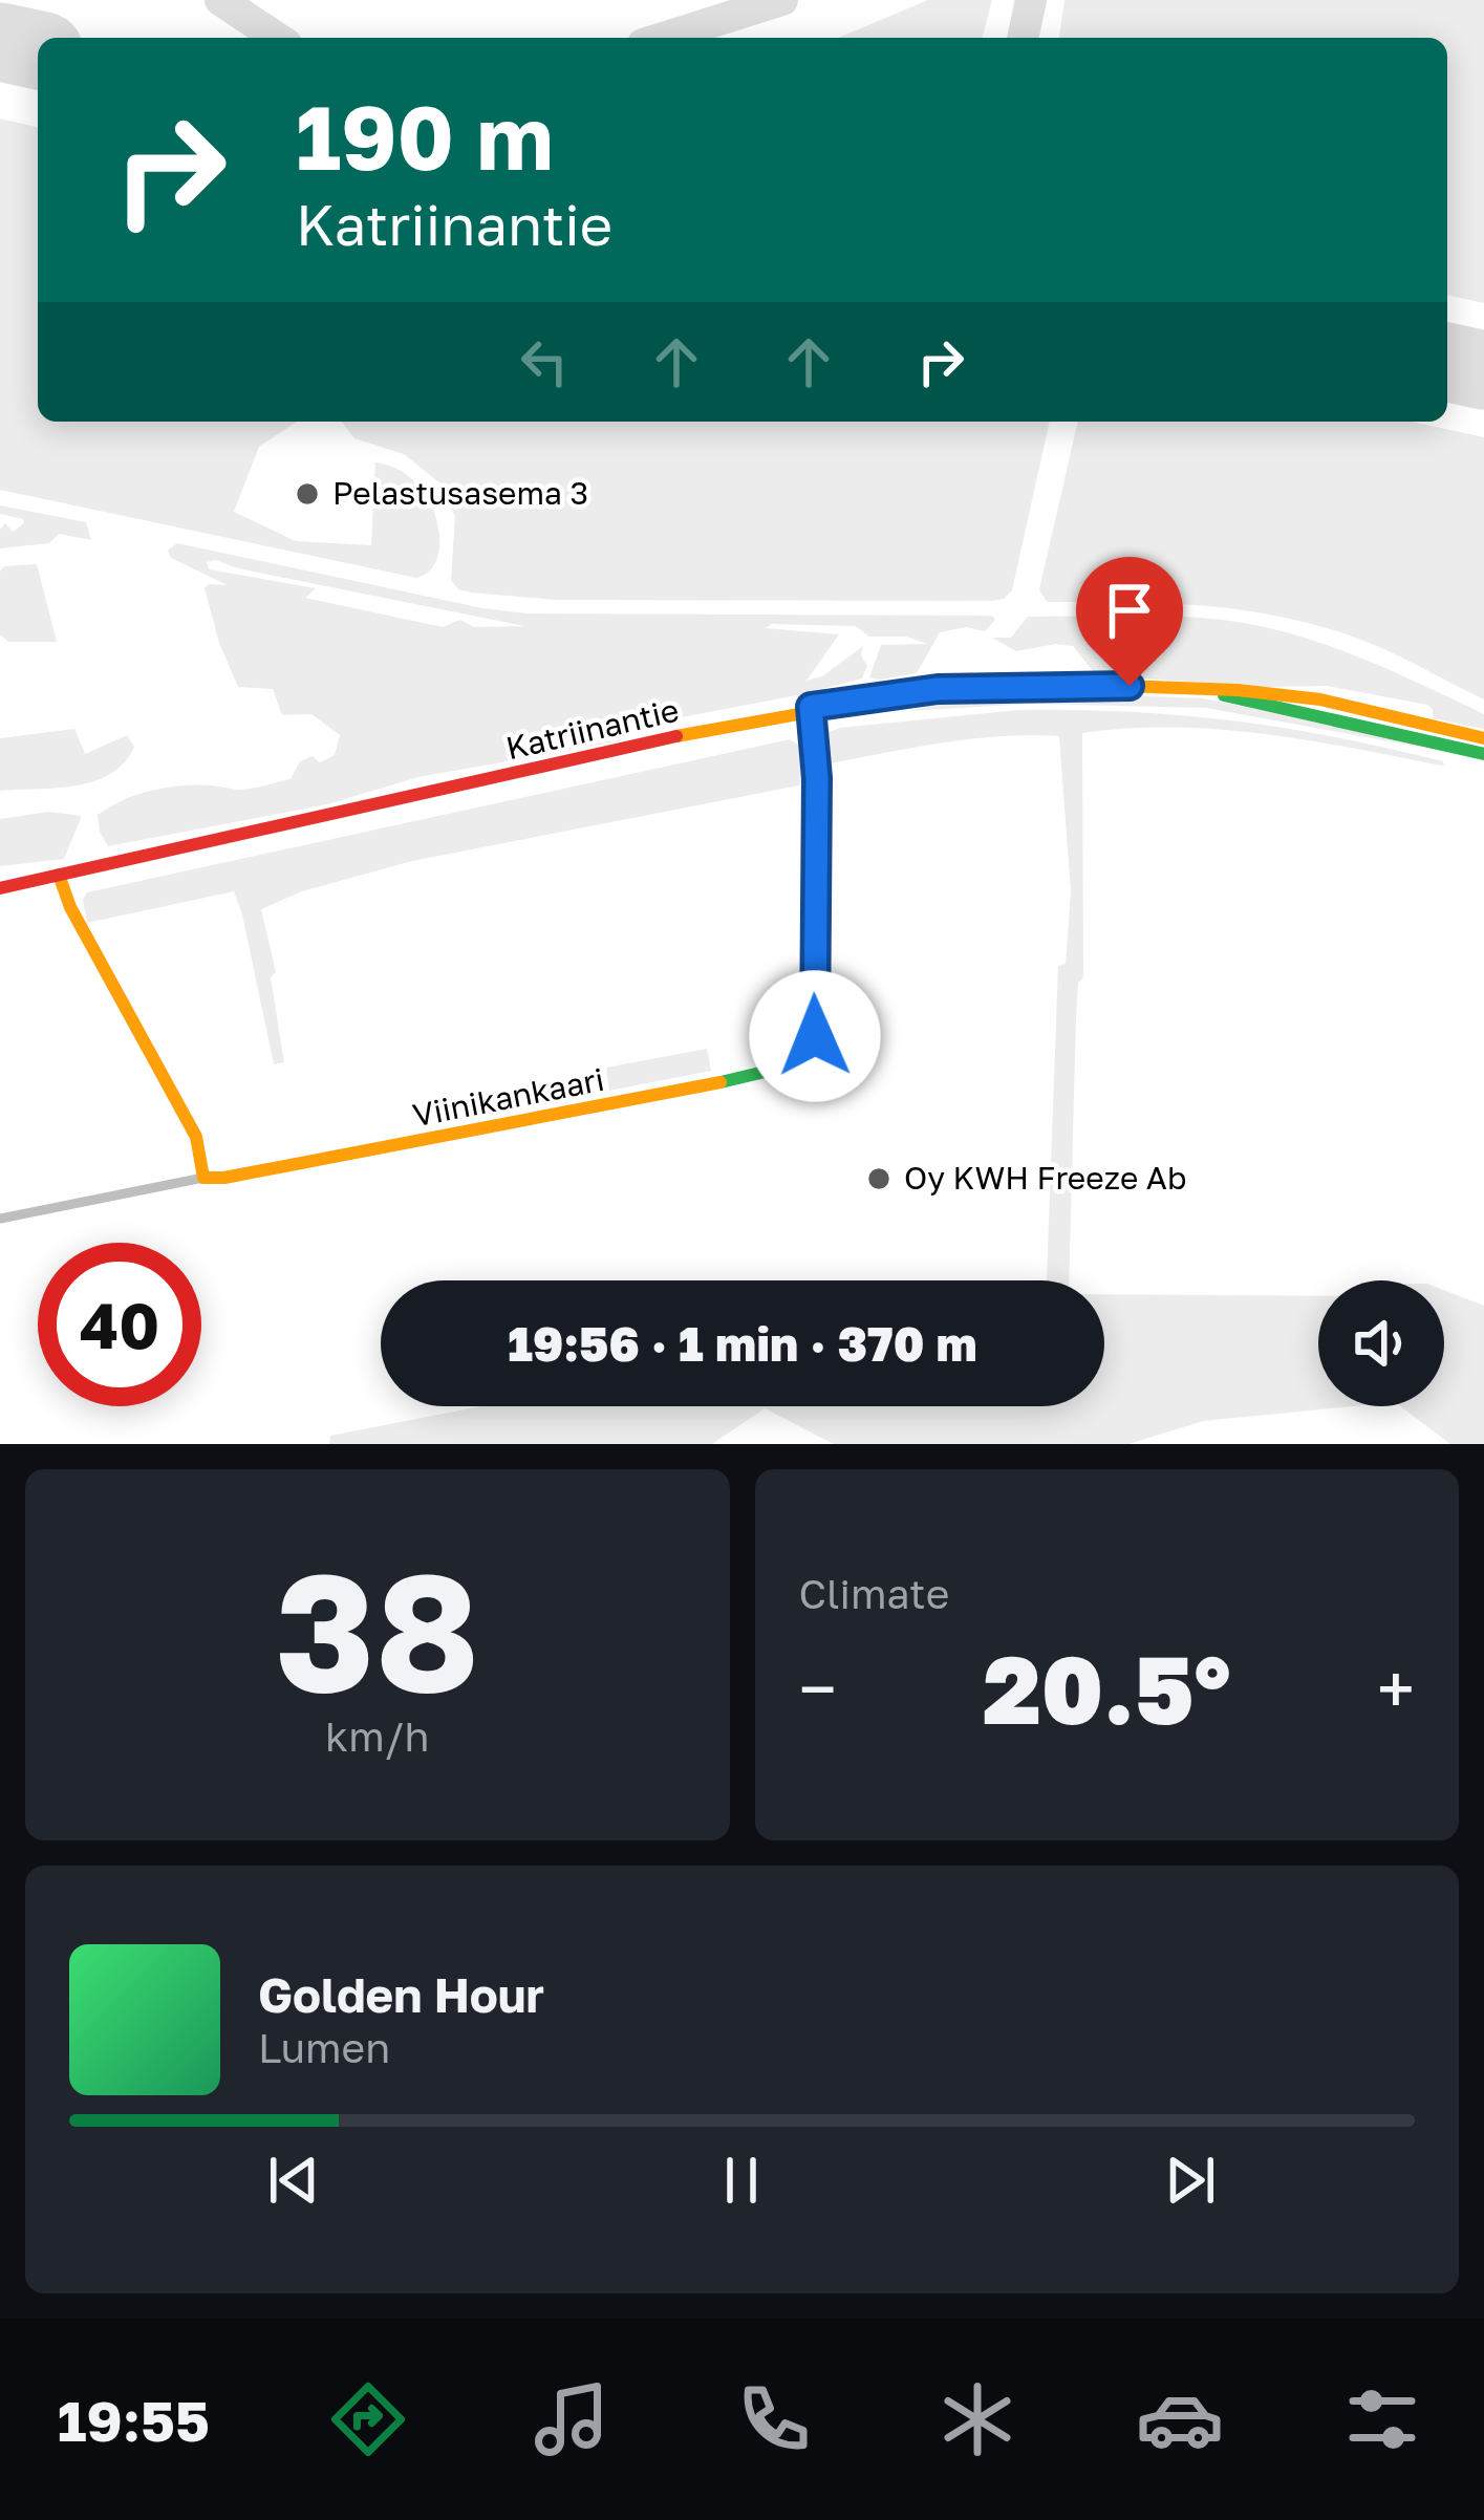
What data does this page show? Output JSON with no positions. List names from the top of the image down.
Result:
{
  "streets": {
    "main road": ["Katriinantie", "Viinikankaari"]
  },
  "crossings": [
    ["Katriinantie", "Viinikankaari"]
  ],
  "places": ["Pelastusasema 3", "Oy KWH Freeze Ab"],
  "page": {
    "turn": ["190 m", "Katriinantie"],
    "limit": "40",
    "trip": "19:56 · 1 min · 370 m",
    "tile": [
      ["38", "km/h"],
      "Climate"
    ],
    "heat": ["−", "20.5°", "+"],
    "song": ["Golden Hour", "Lumen"],
    "tabs": "19:55"
  }
}
